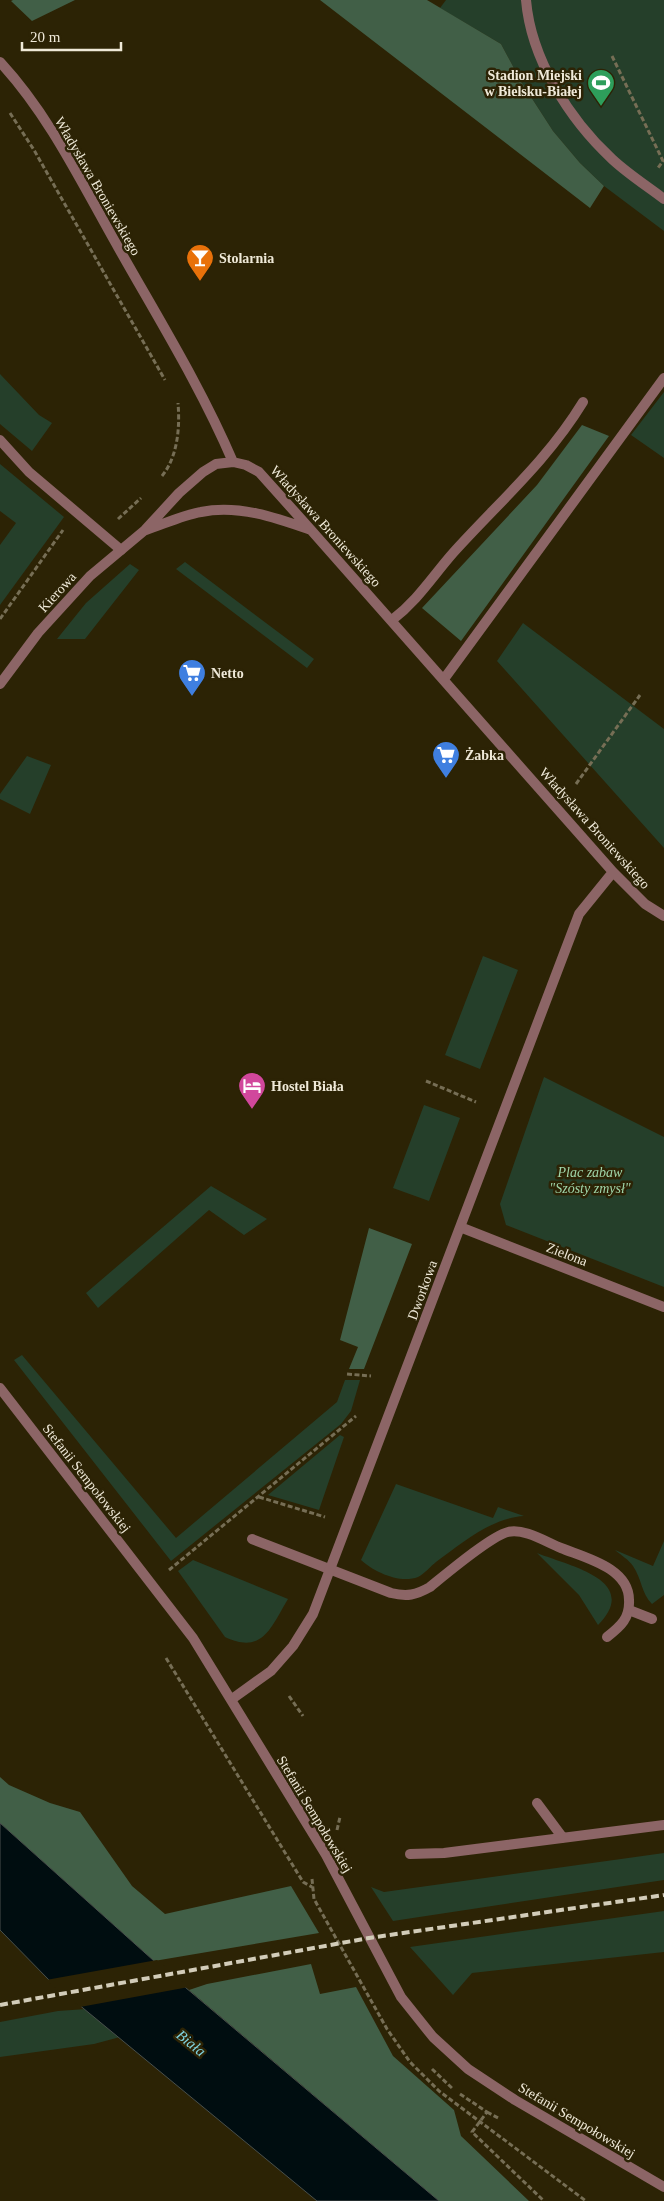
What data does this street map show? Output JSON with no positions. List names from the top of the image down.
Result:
{
  "streets": {
    "street": [
      "Władysława Broniewskiego",
      "Kierowa",
      "Zielona",
      "Dworkowa",
      "Stefanii Sempołowskiej"
    ]
  },
  "crossings": [
    ["Władysława Broniewskiego", "Kierowa"],
    ["Władysława Broniewskiego", "Dworkowa"],
    ["Zielona", "Dworkowa"],
    ["Dworkowa", "Stefanii Sempołowskiej"]
  ],
  "water": ["Biała"],
  "parks": ["Plac zabaw \"Szósty zmysł\""],
  "places": {
    "sports": ["Stadion Miejski w Bielsku-Białej"],
    "bar": ["Stolarnia"],
    "supermarket": ["Netto", "Żabka"],
    "hotel": ["Hostel Biała"]
  },
  "scale_bar": "20 m"
}
